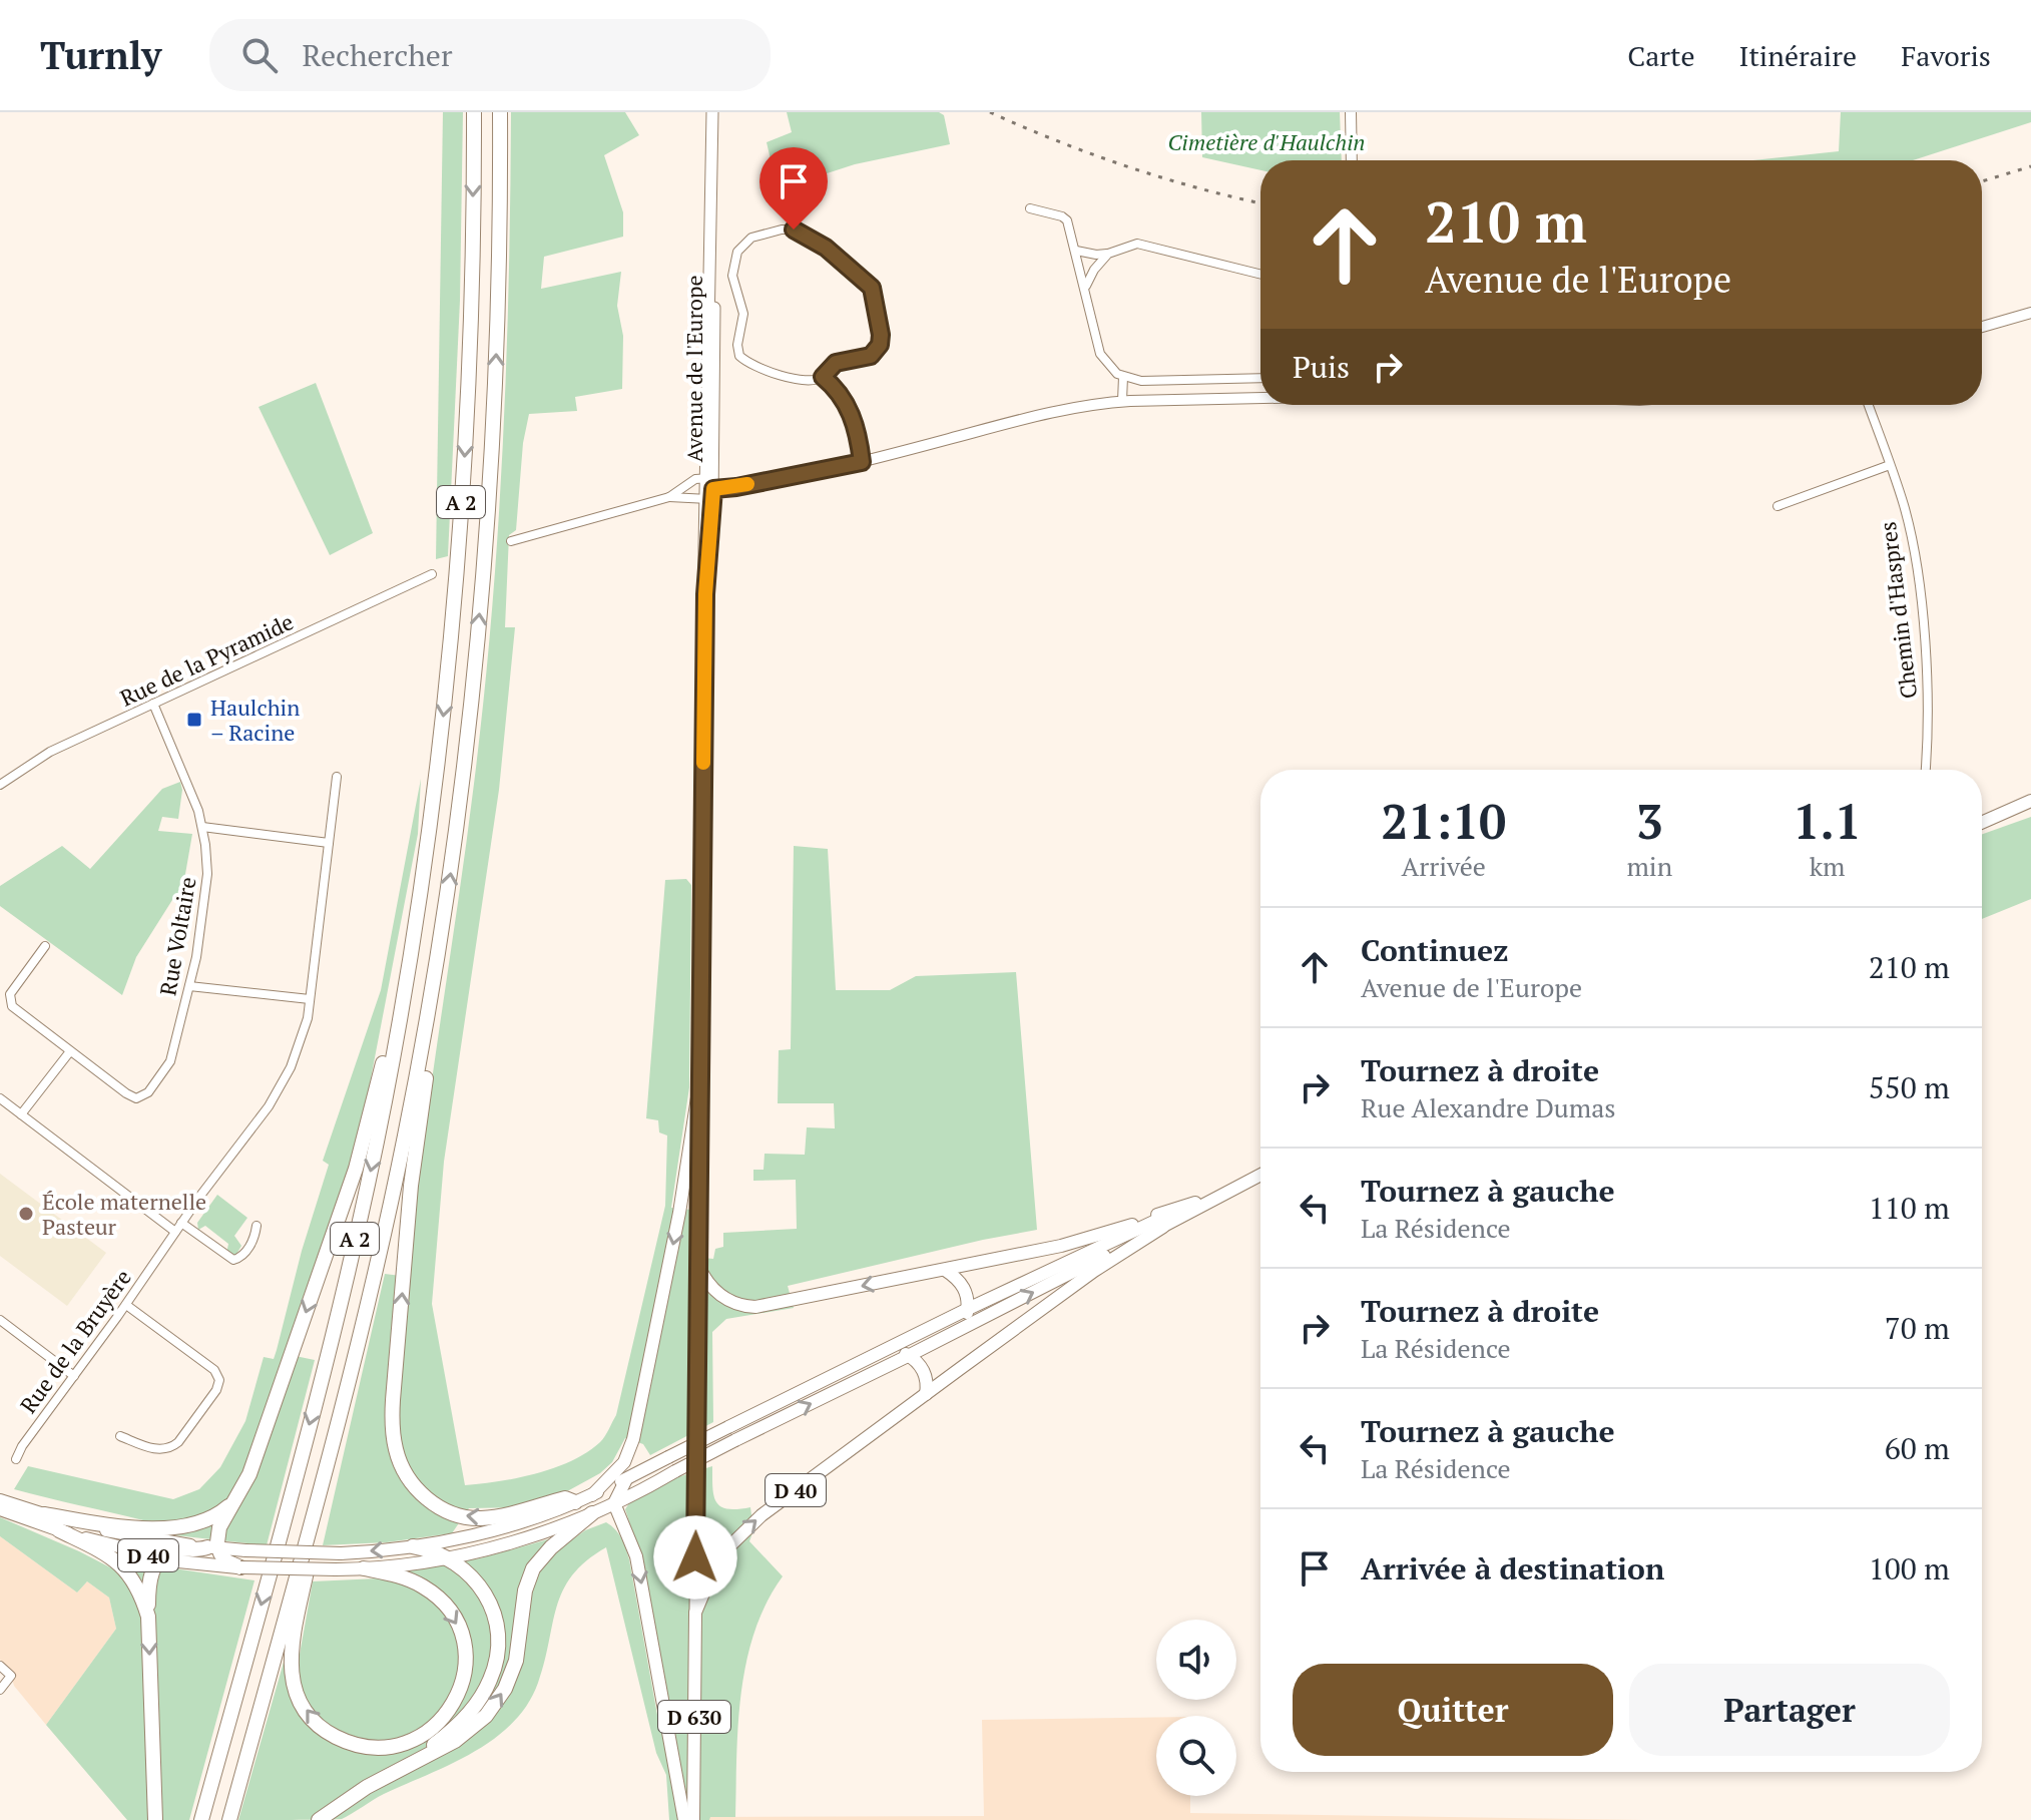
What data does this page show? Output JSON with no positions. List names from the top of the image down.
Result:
{
  "streets": {
    "highway": ["A 2"],
    "main road": ["Avenue de l'Europe", "D 40", "D 630"],
    "street": [
      "Chemin d'Haspres",
      "Rue de la Pyramide",
      "Rue Voltaire",
      "Rue de la Bruyère"
    ]
  },
  "crossings": [
    ["Avenue de l'Europe", "D 40"],
    ["Avenue de l'Europe", "D 630"],
    ["Rue de la Pyramide", "Rue Voltaire"],
    ["D 40", "D 630"]
  ],
  "parks": ["Cimetière d'Haulchin"],
  "places": {
    "transit": ["Haulchin – Racine"],
    "other": ["École maternelle Pasteur"]
  },
  "page": {
    "header": "Turnly",
    "search": "Rechercher",
    "nav": ["Carte", "Itinéraire", "Favoris"],
    "turn": ["210 m", "Avenue de l'Europe"],
    "then": "Puis",
    "eta": [
      "21:10",
      "Arrivée",
      "3",
      "min",
      "1.1",
      "km"
    ],
    "list": [
      {
        "name": "Continuez",
        "note": "Avenue de l'Europe",
        "value": "210 m"
      },
      {
        "name": "Tournez à droite",
        "note": "Rue Alexandre Dumas",
        "value": "550 m"
      },
      {
        "name": "Tournez à gauche",
        "note": "La Résidence",
        "value": "110 m"
      },
      {
        "name": "Tournez à droite",
        "note": "La Résidence",
        "value": "70 m"
      },
      {
        "name": "Tournez à gauche",
        "note": "La Résidence",
        "value": "60 m"
      },
      {
        "name": "Arrivée à destination",
        "value": "100 m"
      }
    ],
    "buttons": ["Quitter", "Partager"]
  }
}
